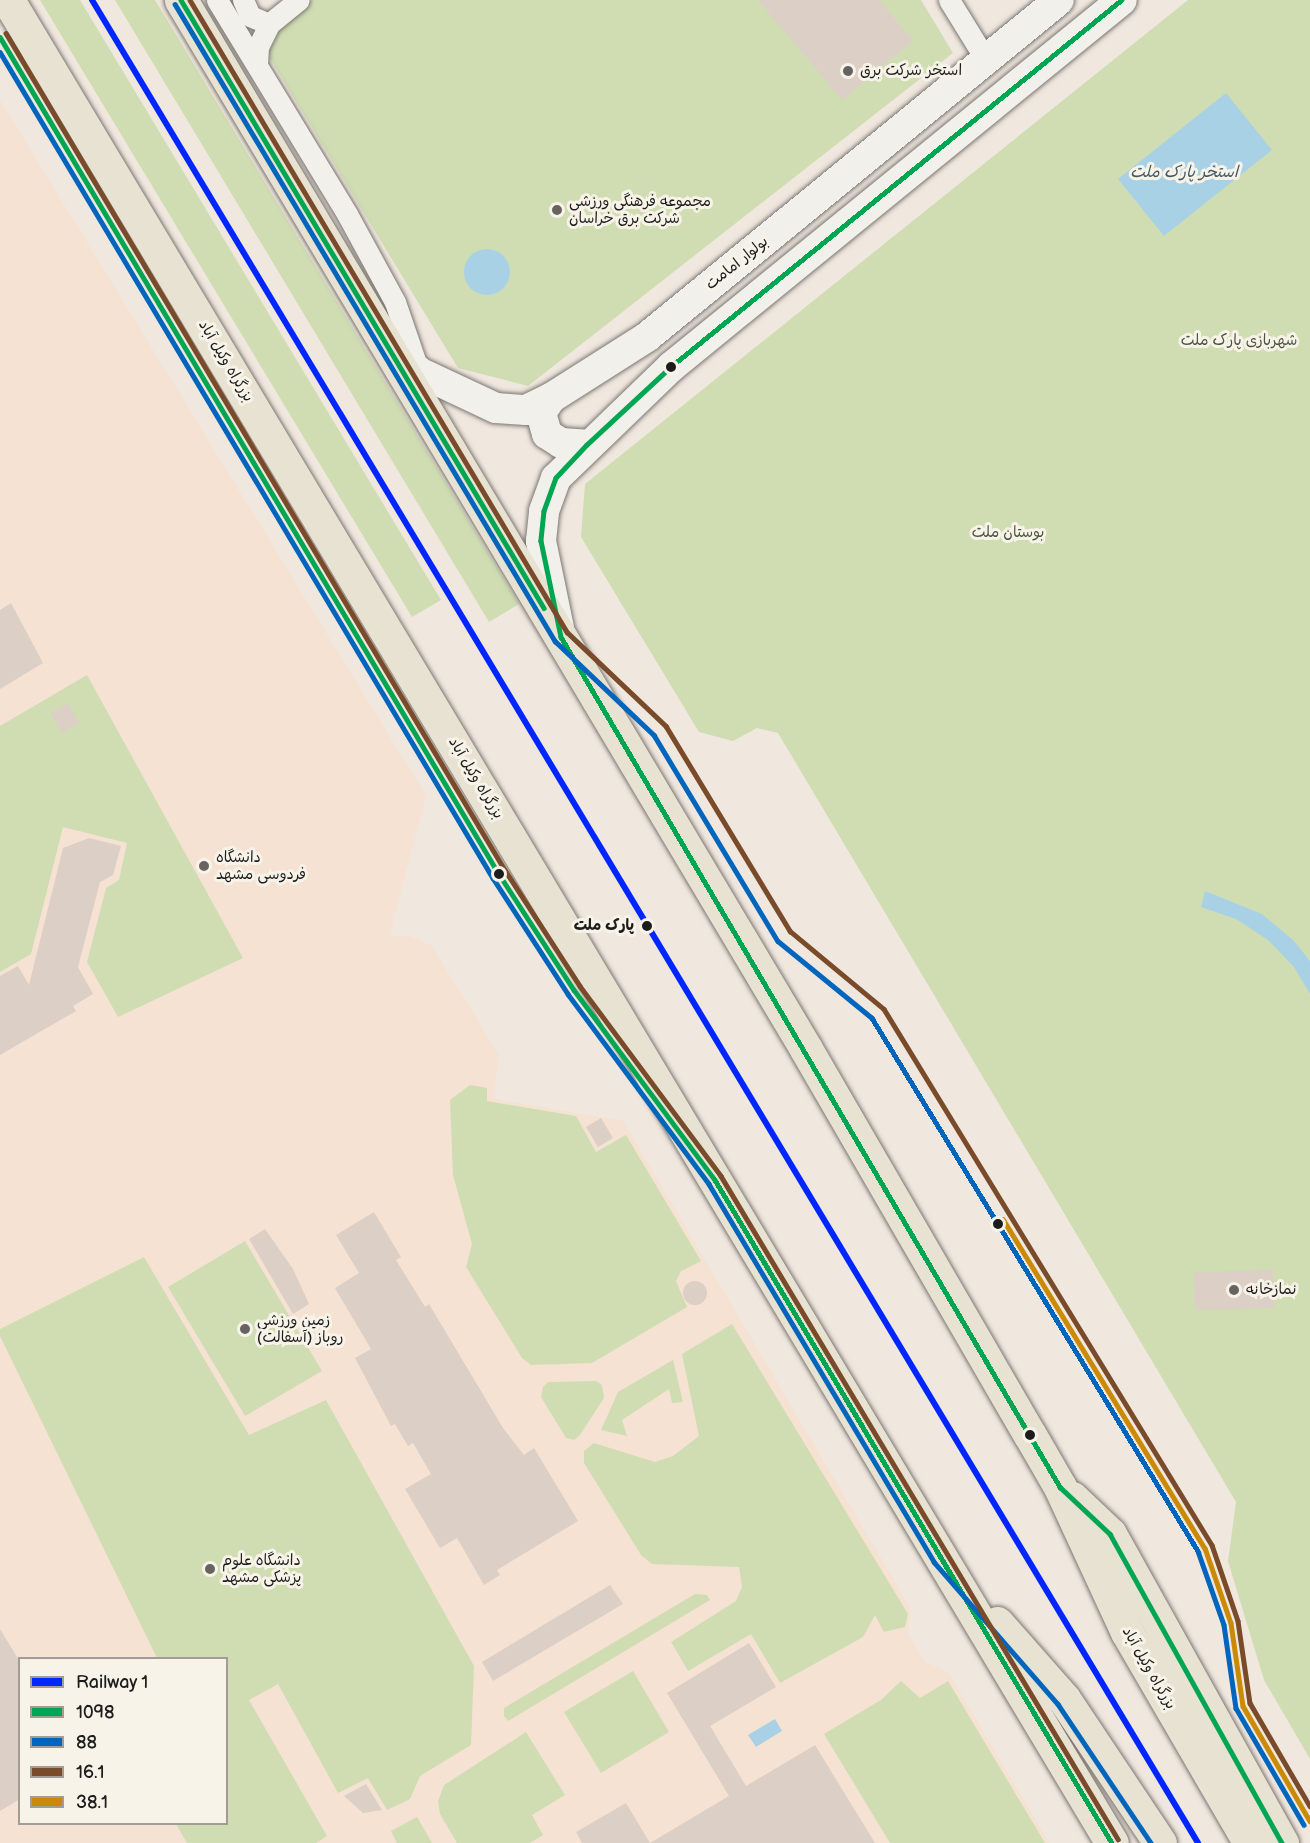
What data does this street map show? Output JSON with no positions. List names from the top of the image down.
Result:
{
  "streets": {
    "highway": ["بزرگراه وکیل آباد"],
    "main road": ["بولوار امامت"]
  },
  "crossings": [
    ["بولوار امامت", "بزرگراه وکیل آباد"]
  ],
  "water": ["استخر پارک ملت"],
  "parks": ["شهربازی پارک ملت", "بوستان ملت"],
  "places": [
    "استخر شرکت برق",
    "مجموعه فرهنگی ورزشی شرکت برق خراسان",
    "دانشگاه فردوسی مشهد",
    "پارک ملت",
    "نمازخانه",
    "زمین ورزشی روباز (آسفالت)",
    "دانشگاه علوم پزشکی مشهد"
  ],
  "lines": [
    "rail line 1",
    "transit line 1098",
    "transit line 16.1",
    "transit line 88",
    "transit line 38.1"
  ],
  "legend": [
    "Railway 1",
    "1098",
    "88",
    "16.1",
    "38.1"
  ]
}
